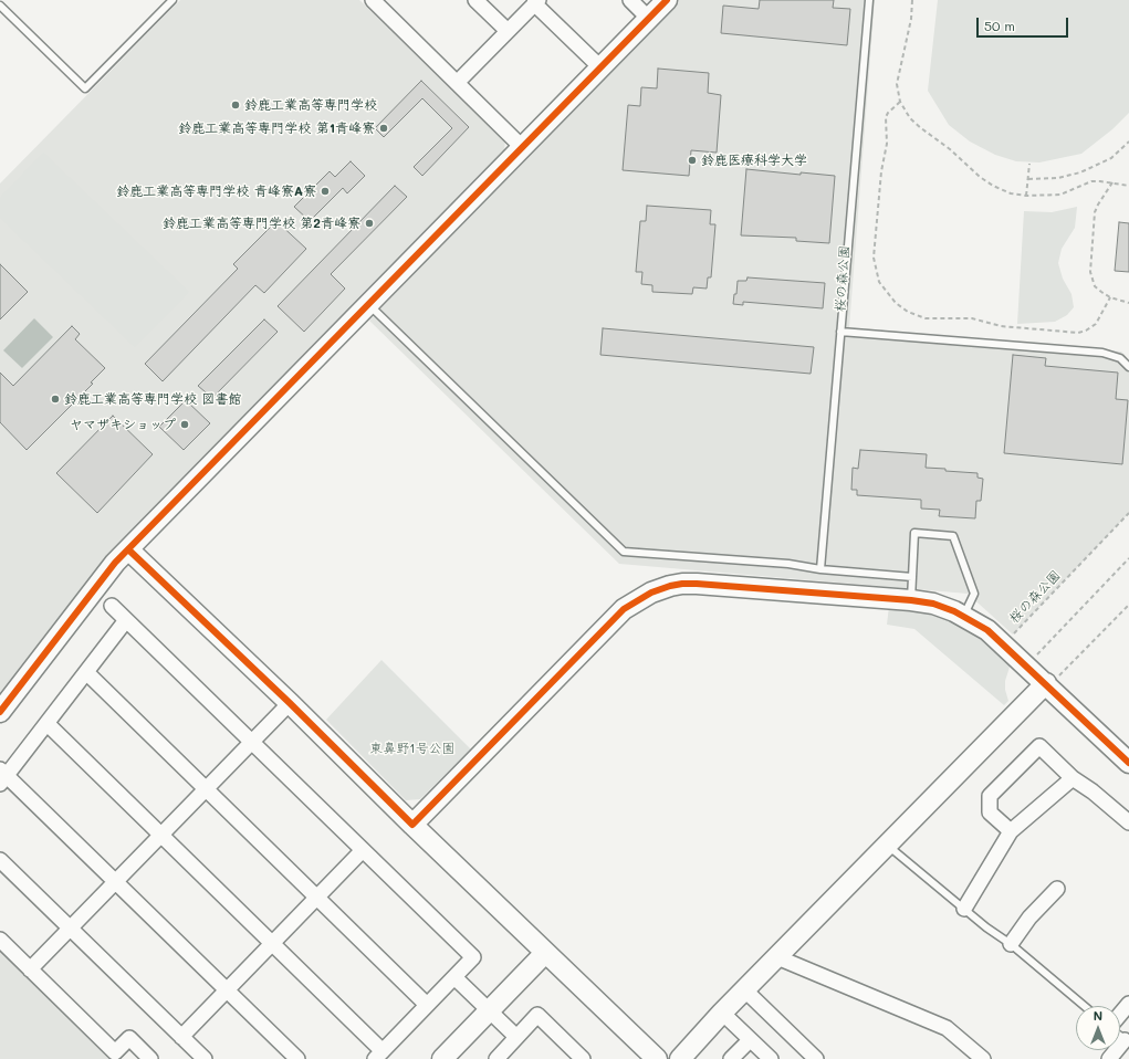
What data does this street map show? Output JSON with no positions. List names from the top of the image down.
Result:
{
  "streets": {
    "path": ["桜の森公園"]
  },
  "parks": ["東鼻野1号公園"],
  "places": [
    "鈴鹿工業高等専門学校",
    "鈴鹿工業高等専門学校 第1青峰寮",
    "鈴鹿医療科学大学",
    "鈴鹿工業高等専門学校 青峰寮A寮",
    "鈴鹿工業高等専門学校 第2青峰寮",
    "鈴鹿工業高等専門学校 図書館",
    "ヤマザキショップ"
  ],
  "scale_bar": "50 m",
  "north": "top"
}
